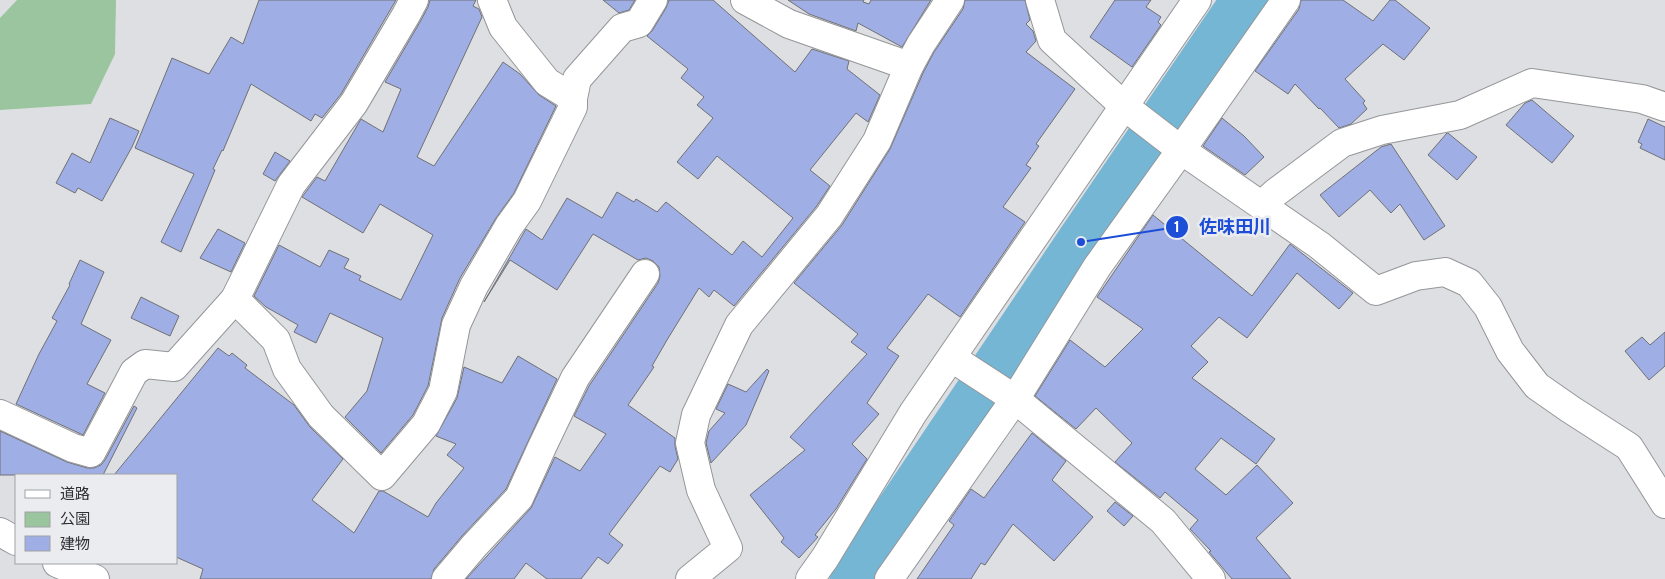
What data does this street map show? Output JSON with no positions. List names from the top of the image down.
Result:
{
  "places": ["佐味田川"],
  "legend": ["道路", "公園", "建物"]
}
